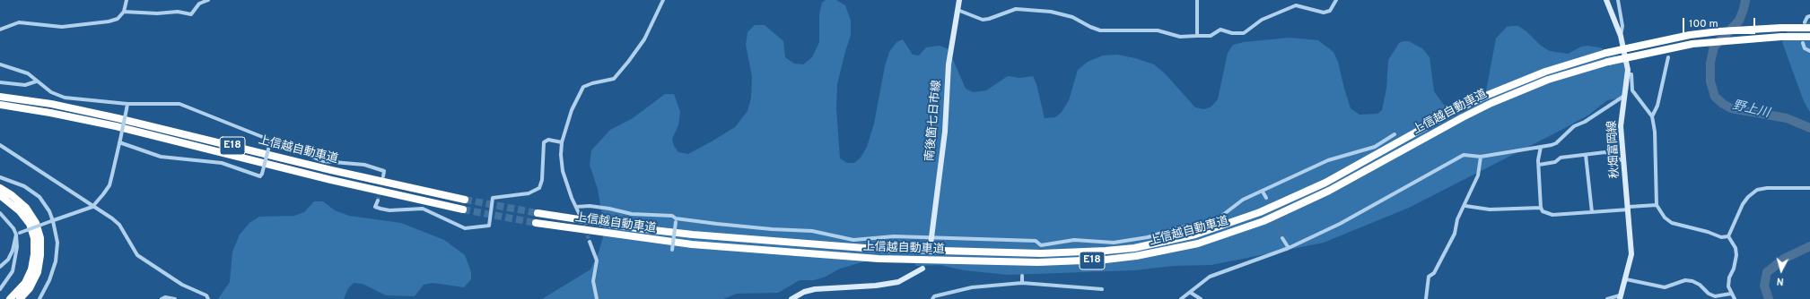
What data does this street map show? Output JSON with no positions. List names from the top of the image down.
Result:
{
  "streets": {
    "highway": ["上信越自動車道", "E18"],
    "main road": ["南後箇七日市線", "秋畑富岡線"]
  },
  "water": ["野上川"],
  "scale_bar": "100 m",
  "north": "bottom"
}
